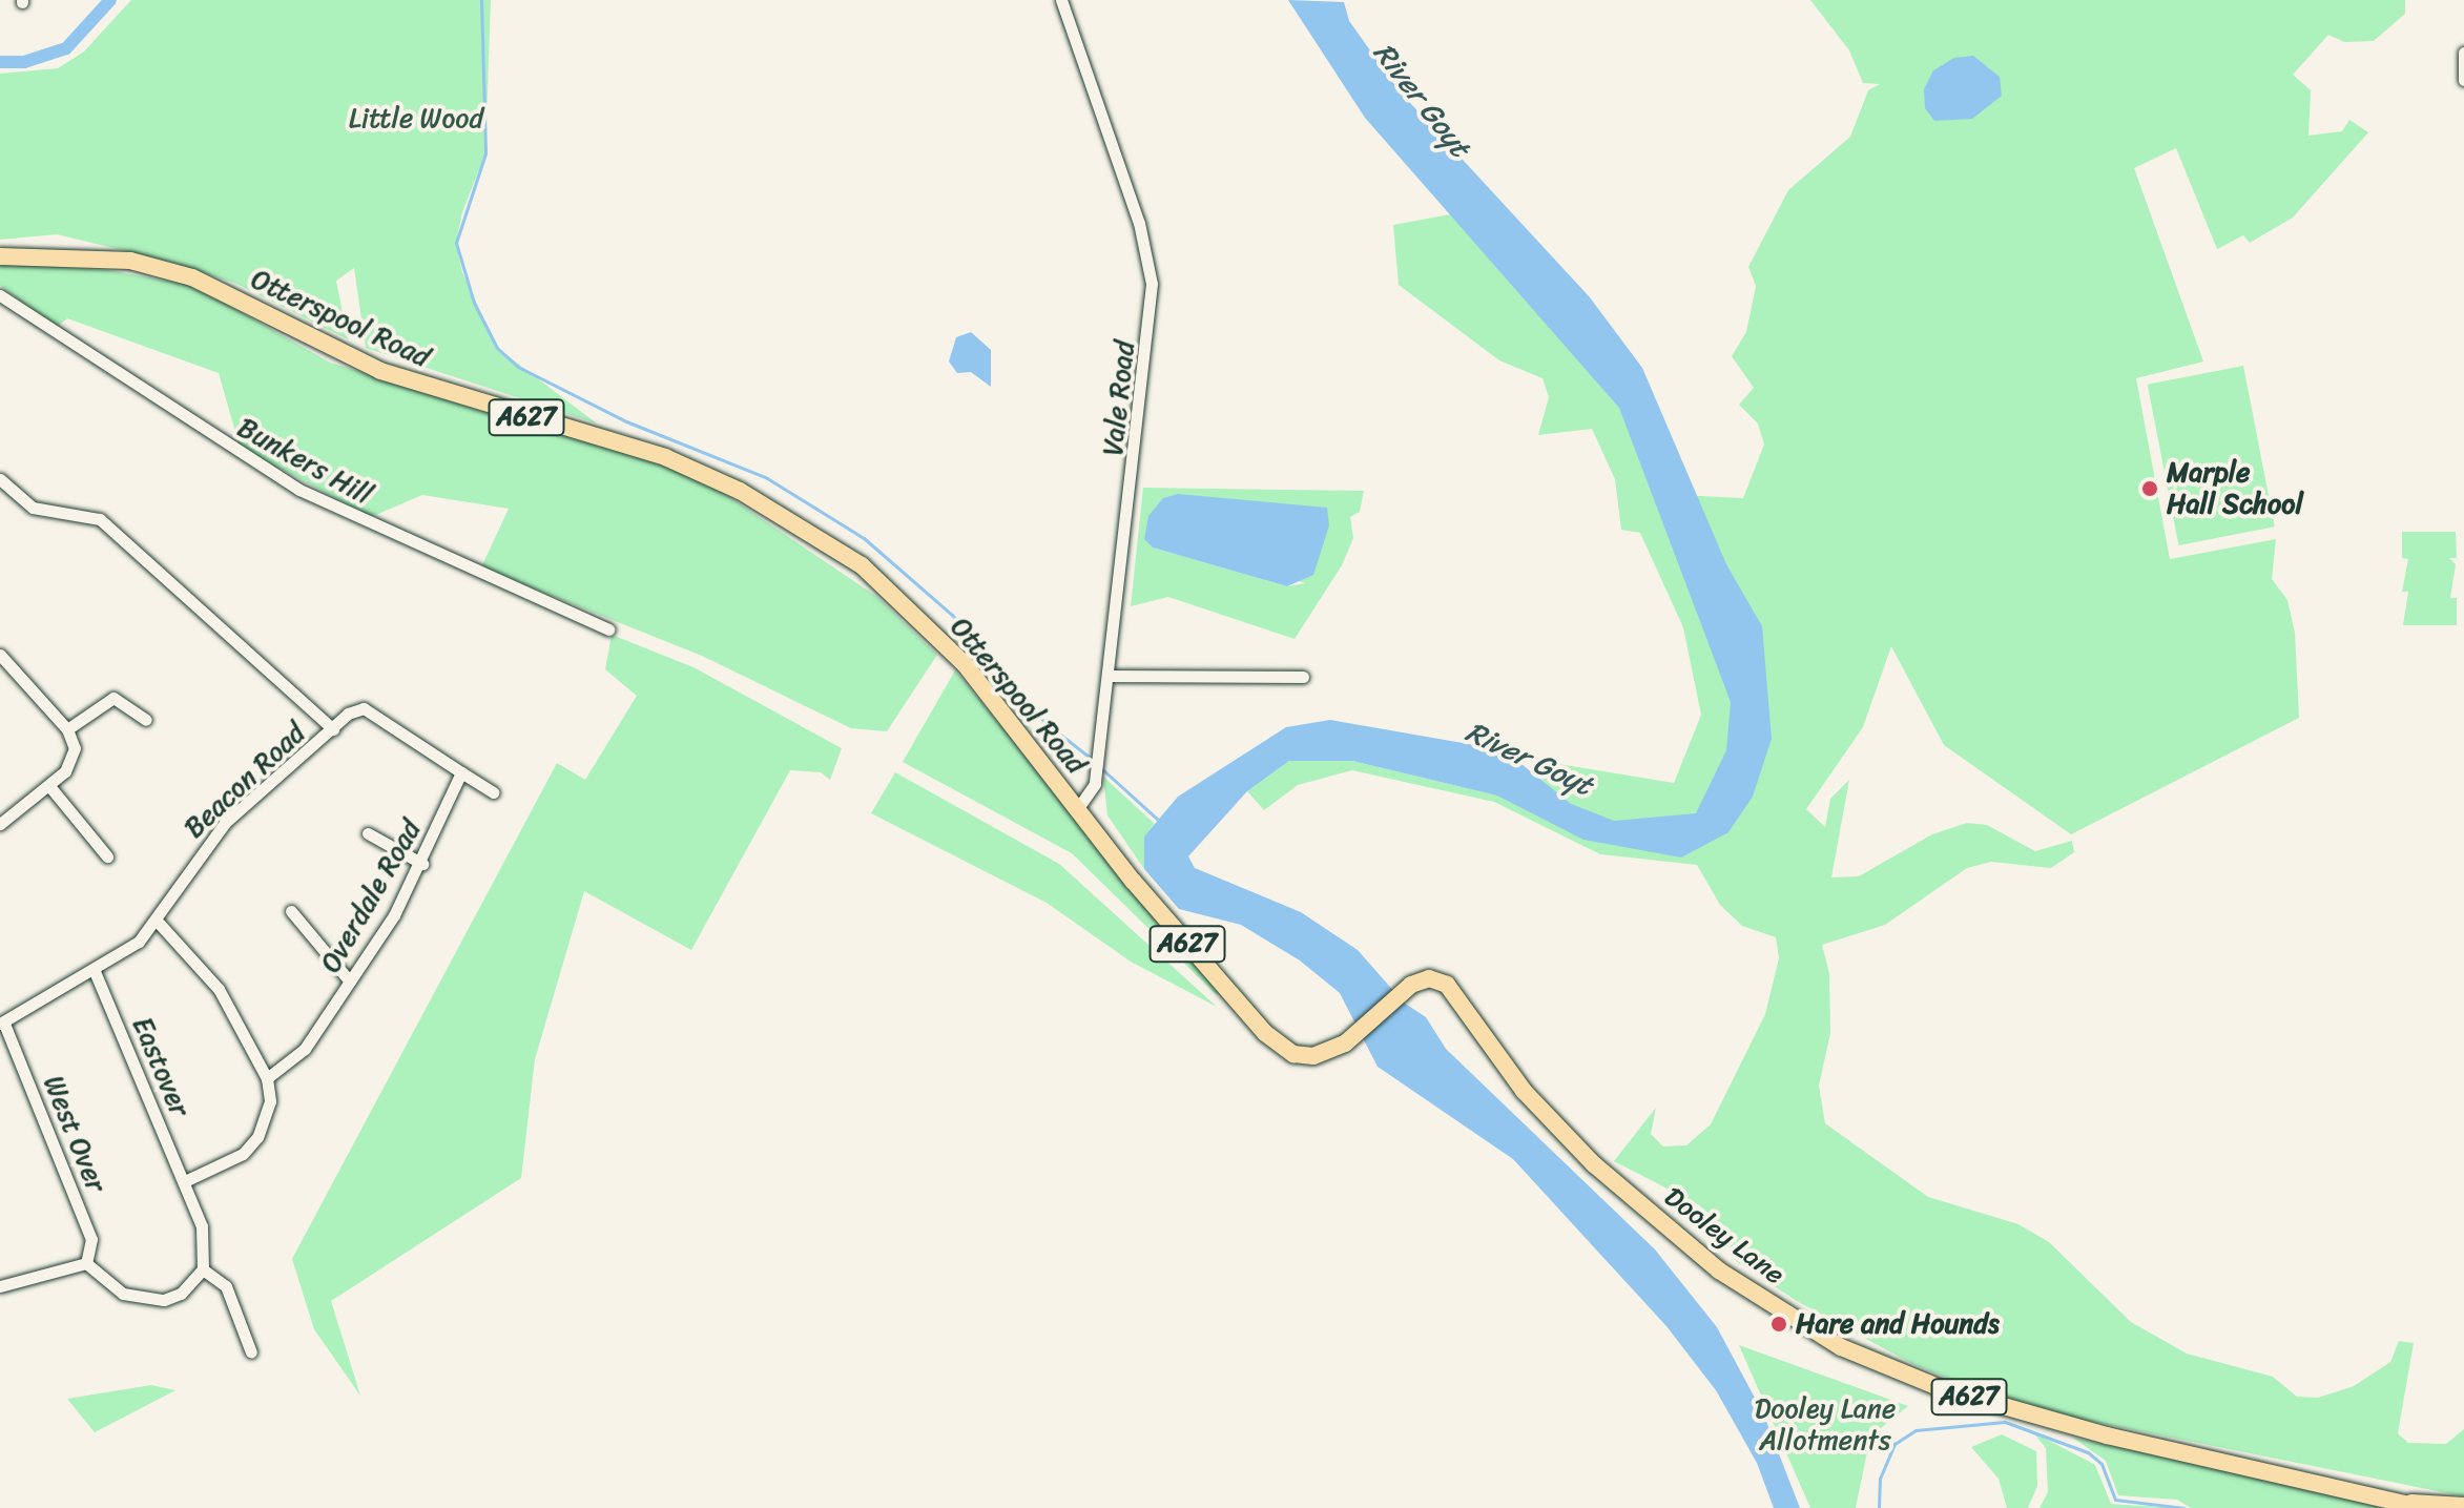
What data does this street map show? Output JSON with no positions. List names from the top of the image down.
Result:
{
  "streets": {
    "main road": ["Otterspool Road", "A627", "Dooley Lane"],
    "street": [
      "Vale Road",
      "Bunkers Hill",
      "Beacon Road",
      "Overdale Road",
      "Eastover",
      "West Over"
    ]
  },
  "crossings": [
    ["Otterspool Road", "Vale Road"],
    ["Otterspool Road", "Dooley Lane"],
    ["Beacon Road", "Eastover"],
    ["Beacon Road", "West Over"]
  ],
  "water": ["River Goyt"],
  "parks": ["Little Wood", "Dooley Lane Allotments"],
  "places": ["Marple Hall School", "Hare and Hounds"]
}
